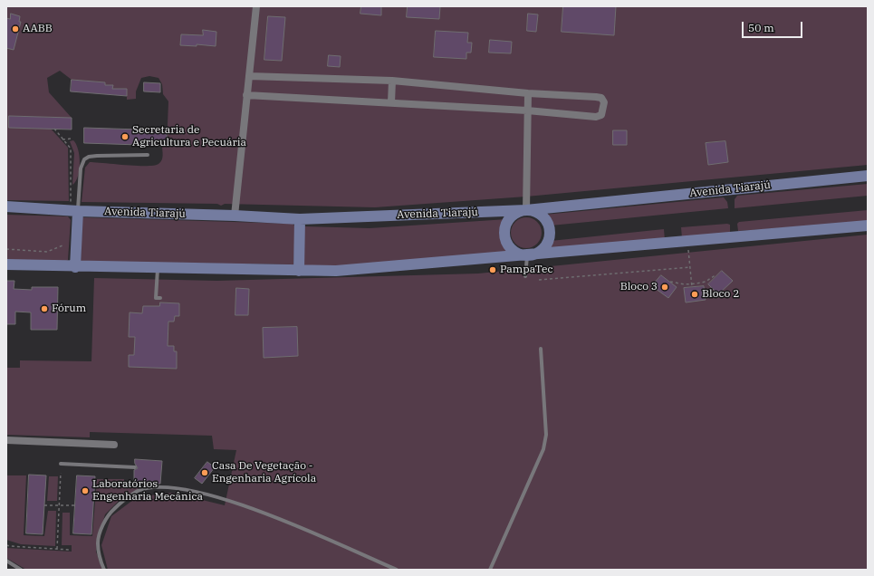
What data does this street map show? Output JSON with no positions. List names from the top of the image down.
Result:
{
  "streets": {
    "main road": ["Avenida Tiarajú"]
  },
  "places": [
    "AABB",
    "Secretaria de Agricultura e Pecuária",
    "PampaTec",
    "Bloco 3",
    "Bloco 2",
    "Fórum",
    "Casa De Vegetação - Engenharia Agrícola",
    "Laboratórios Engenharia Mecânica"
  ],
  "scale_bar": "50 m"
}
